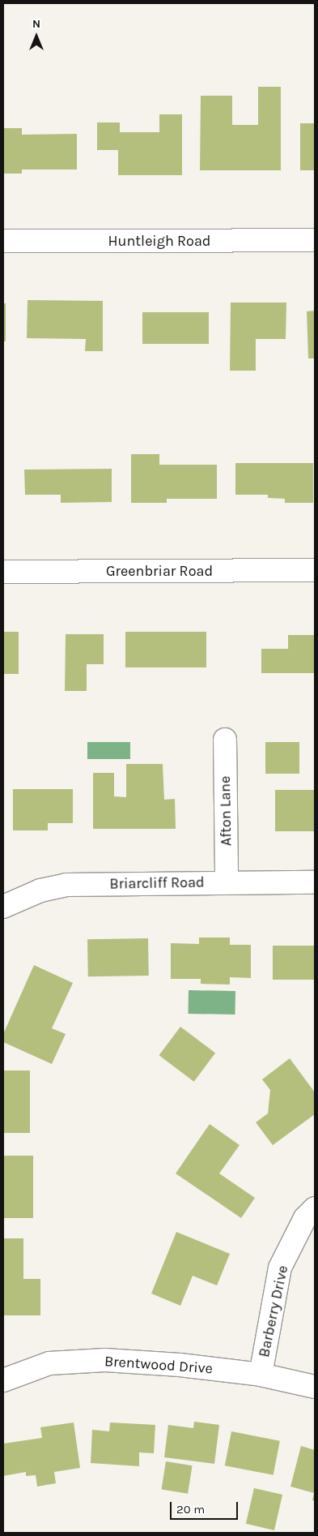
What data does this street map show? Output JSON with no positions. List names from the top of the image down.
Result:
{
  "streets": {
    "street": [
      "Huntleigh Road",
      "Greenbriar Road",
      "Afton Lane",
      "Briarcliff Road",
      "Barberry Drive",
      "Brentwood Drive"
    ]
  },
  "crossings": [
    ["Afton Lane", "Briarcliff Road"],
    ["Barberry Drive", "Brentwood Drive"]
  ],
  "scale_bar": "20 m",
  "north": "top"
}
